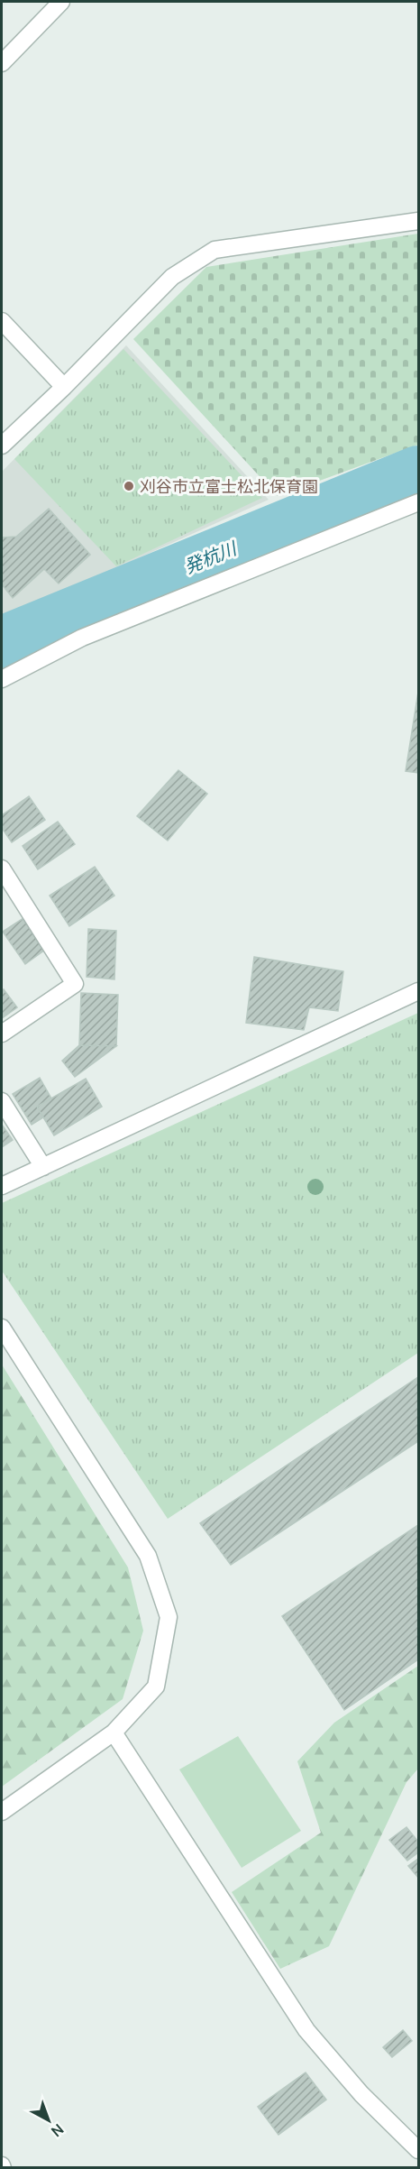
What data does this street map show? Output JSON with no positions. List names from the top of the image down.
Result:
{
  "water": ["発杭川"],
  "places": ["刈谷市立富士松北保育園"],
  "north": "bottom right"
}
